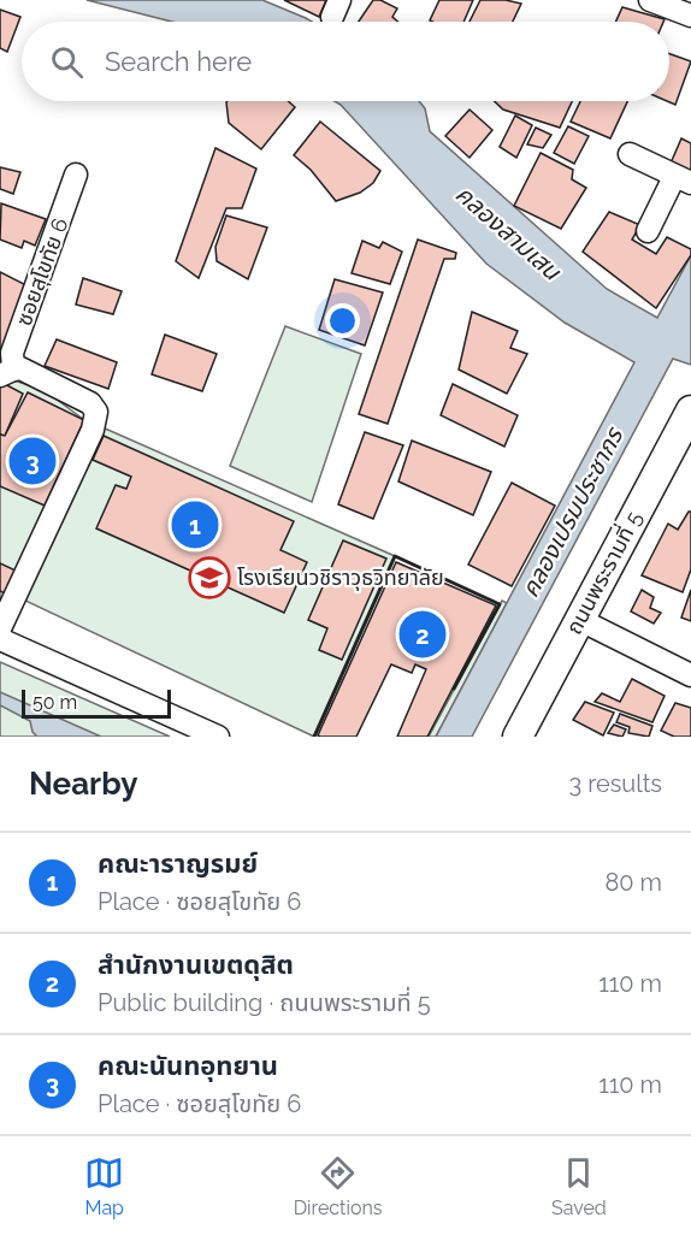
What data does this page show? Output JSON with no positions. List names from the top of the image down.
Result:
{
  "streets": {
    "main road": ["ถนนพระรามที่ 5"],
    "street": ["ซอยสุโขทัย 6"]
  },
  "water": ["คลองสามเสน", "คลองเปรมประชากร"],
  "places": {
    "school or university": ["โรงเรียนวชิราวุธวิทยาลัย"]
  },
  "scale_bar": "50 m",
  "page": {
    "search": "Search here",
    "pins": ["3", "1", "2"],
    "scale": "50 m",
    "heading": ["Nearby", "3 results"],
    "list": [
      {
        "mark": "1",
        "name": "คณะาราญรมย์",
        "note": "Place · ซอยสุโขทัย 6",
        "value": "80 m"
      },
      {
        "mark": "2",
        "name": "สำนักงานเขตดุสิต",
        "note": "Public building · ถนนพระรามที่ 5",
        "value": "110 m"
      },
      {
        "mark": "3",
        "name": "คณะนันทอุทยาน",
        "note": "Place · ซอยสุโขทัย 6",
        "value": "110 m"
      }
    ],
    "nav": ["Map", "Directions", "Saved"]
  }
}
